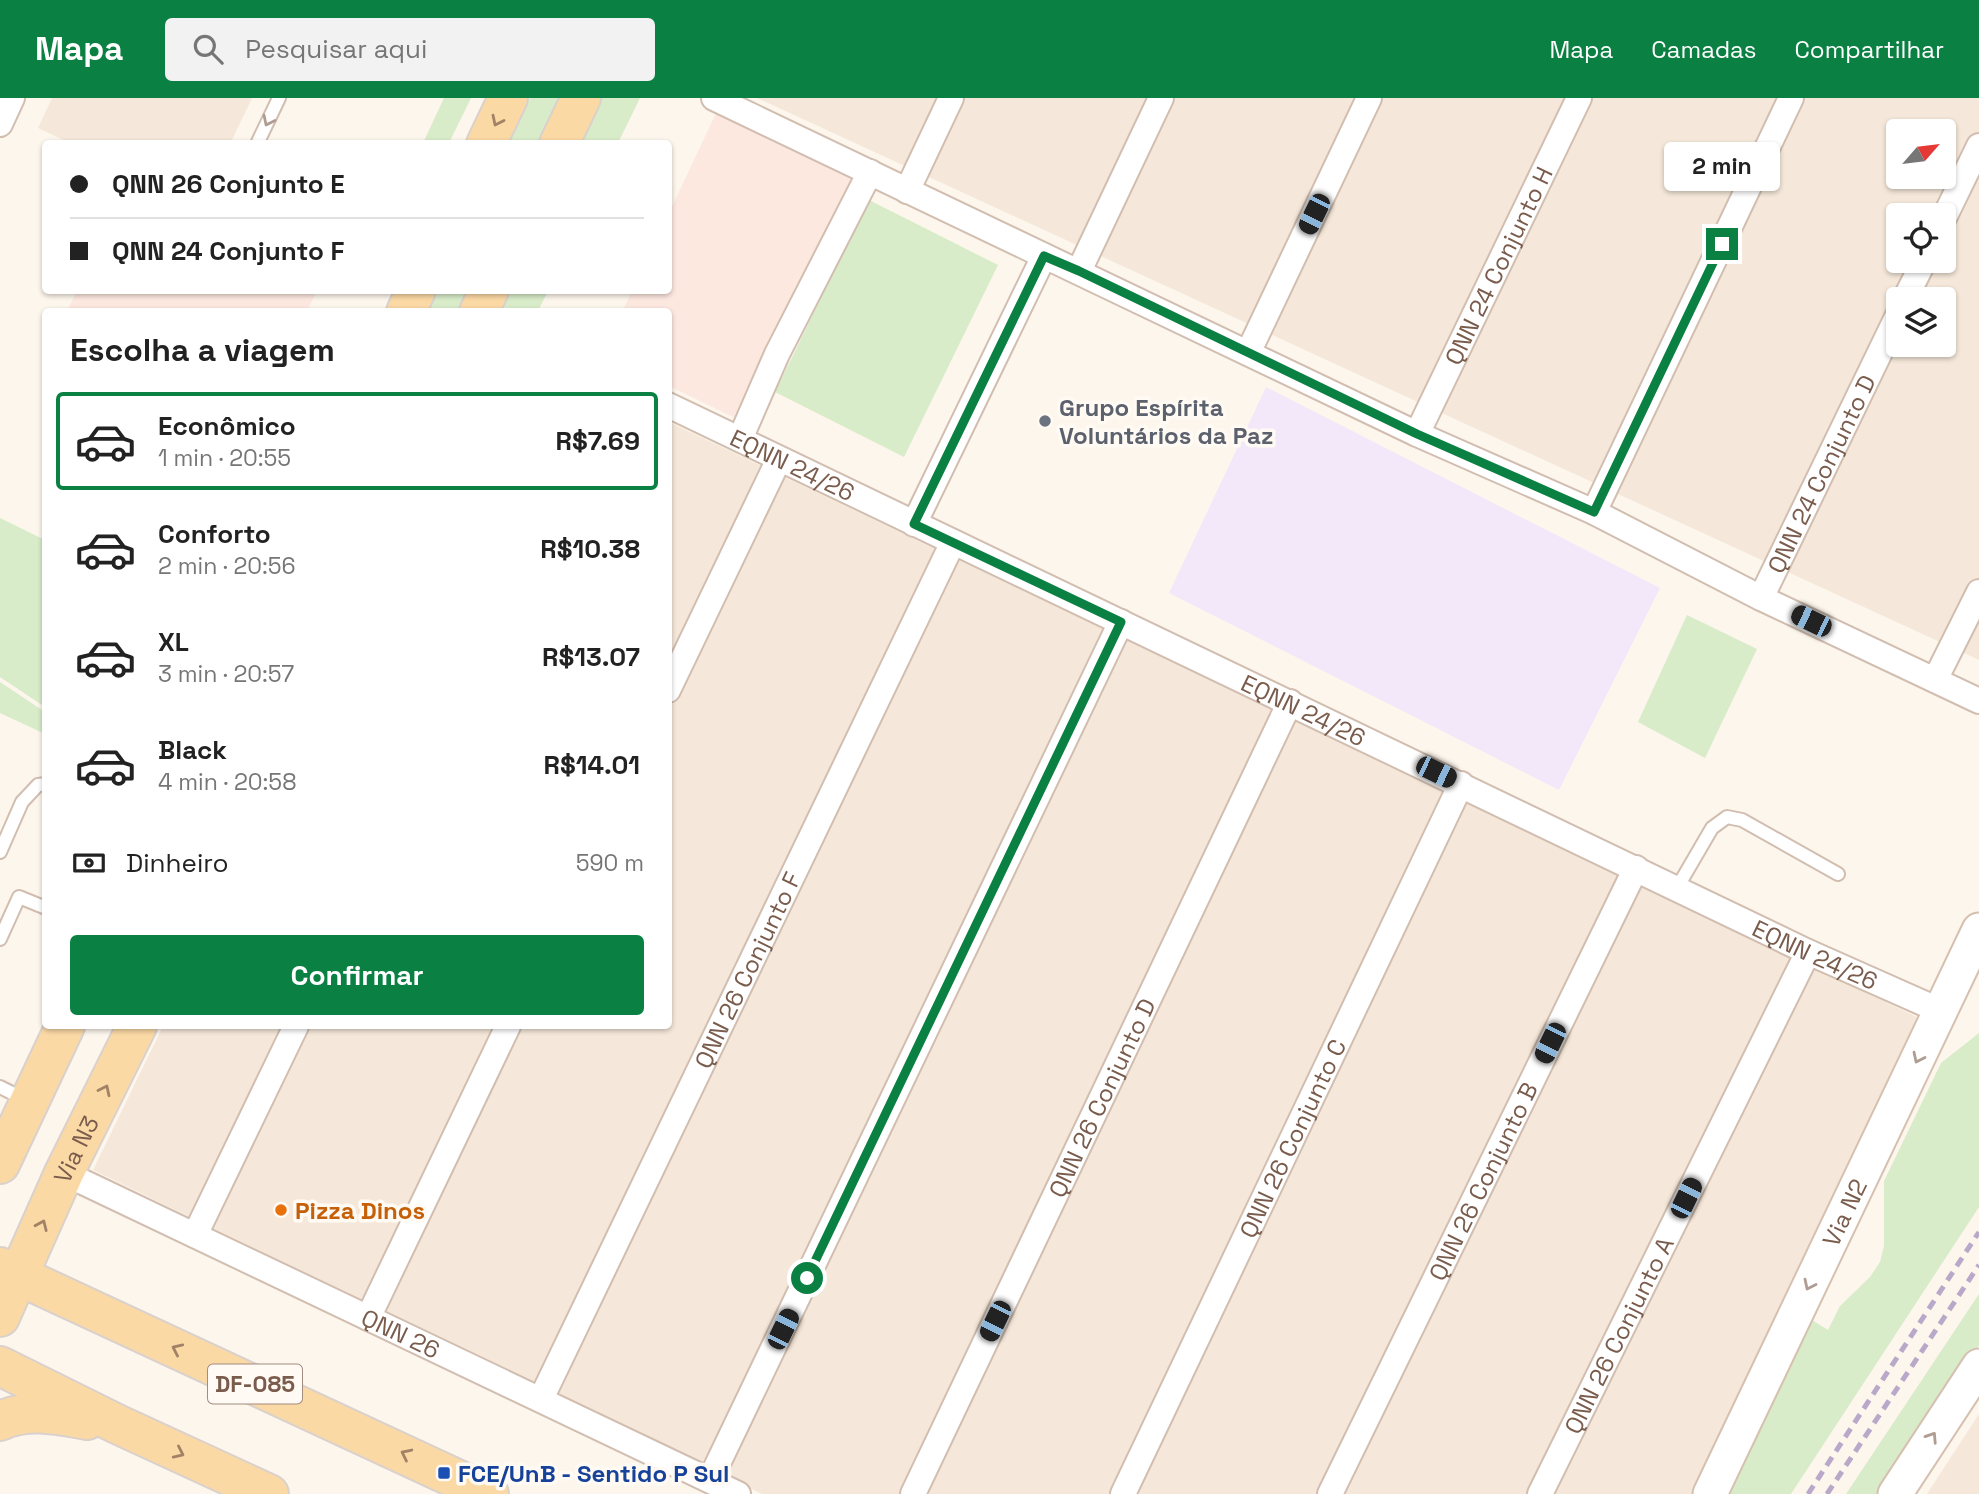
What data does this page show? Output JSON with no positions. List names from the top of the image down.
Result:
{
  "streets": {
    "main road": ["Via N3", "Via N2", "DF-085"],
    "street": [
      "QNN 24 Conjunto H",
      "EQNN 24/26",
      "QNN 24 Conjunto D",
      "QNN 26 Conjunto F",
      "QNN 26 Conjunto D",
      "QNN 26 Conjunto C",
      "QNN 26 Conjunto B",
      "QNN 26",
      "QNN 26 Conjunto A"
    ]
  },
  "crossings": [
    ["EQNN 24/26", "QNN 26 Conjunto F"],
    ["EQNN 24/26", "QNN 26 Conjunto D"],
    ["EQNN 24/26", "QNN 26 Conjunto C"],
    ["EQNN 24/26", "QNN 26 Conjunto B"],
    ["EQNN 24/26", "Via N2"],
    ["EQNN 24/26", "QNN 26 Conjunto A"],
    ["QNN 26 Conjunto F", "QNN 26"],
    ["Via N3", "QNN 26"],
    ["Via N3", "DF-085"]
  ],
  "one_way": ["Via N2"],
  "places": {
    "other": ["Grupo Espírita Voluntários da Paz", "Pizza Dinos"],
    "transit": ["FCE/UnB - Sentido P Sul"]
  },
  "north": "top right",
  "page": {
    "header": "Mapa",
    "search": "Pesquisar aqui",
    "nav": ["Mapa", "Camadas", "Compartilhar"],
    "banner": ["QNN 26 Conjunto E", "QNN 24 Conjunto F"],
    "bubble": "2 min",
    "heading": "Escolha a viagem",
    "list": [
      {
        "name": "Econômico",
        "note": "1 min · 20:55",
        "value": "R$7.69"
      },
      {
        "name": "Conforto",
        "note": "2 min · 20:56",
        "value": "R$10.38"
      },
      {
        "name": "XL",
        "note": "3 min · 20:57",
        "value": "R$13.07"
      },
      {
        "name": "Black",
        "note": "4 min · 20:58",
        "value": "R$14.01"
      }
    ],
    "pay": ["Dinheiro", "590 m"],
    "buttons": "Confirmar"
  }
}
